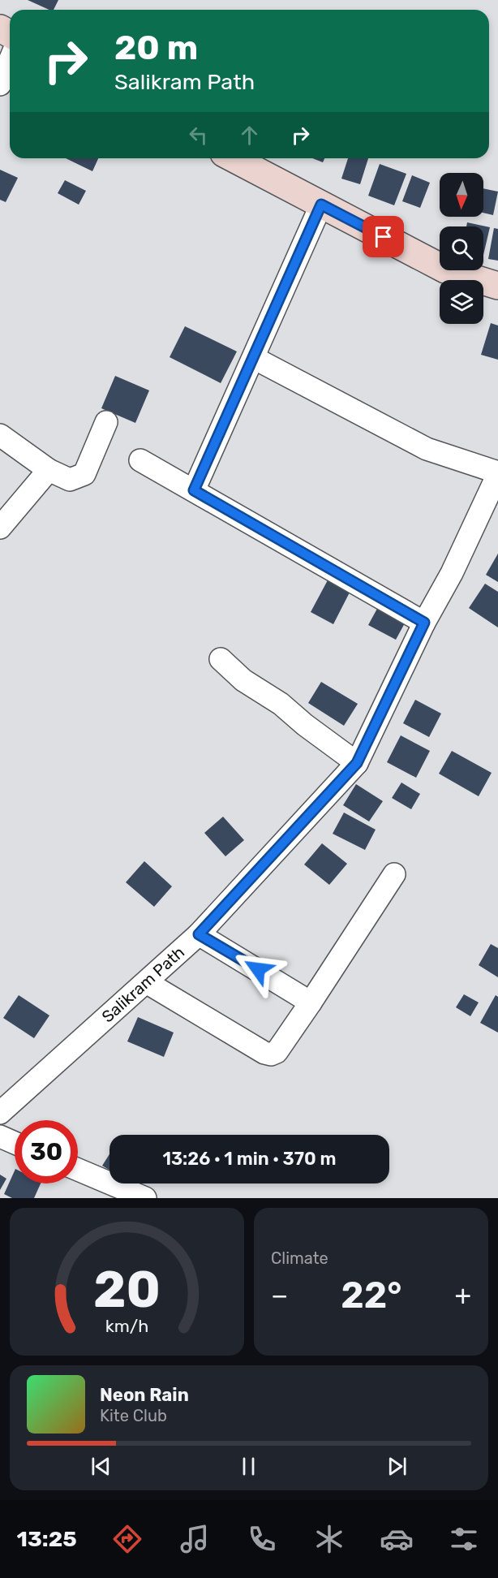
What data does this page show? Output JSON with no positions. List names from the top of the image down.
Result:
{
  "streets": {
    "street": ["Salikram Path"]
  },
  "north": "bottom",
  "page": {
    "turn": ["20 m", "Salikram Path"],
    "limit": "30",
    "trip": "13:26 · 1 min · 370 m",
    "tile": "Climate",
    "heat": ["−", "22°", "+"],
    "song": ["Neon Rain", "Kite Club"],
    "tabs": "13:25",
    "gauge": ["20", "km/h"]
  }
}
